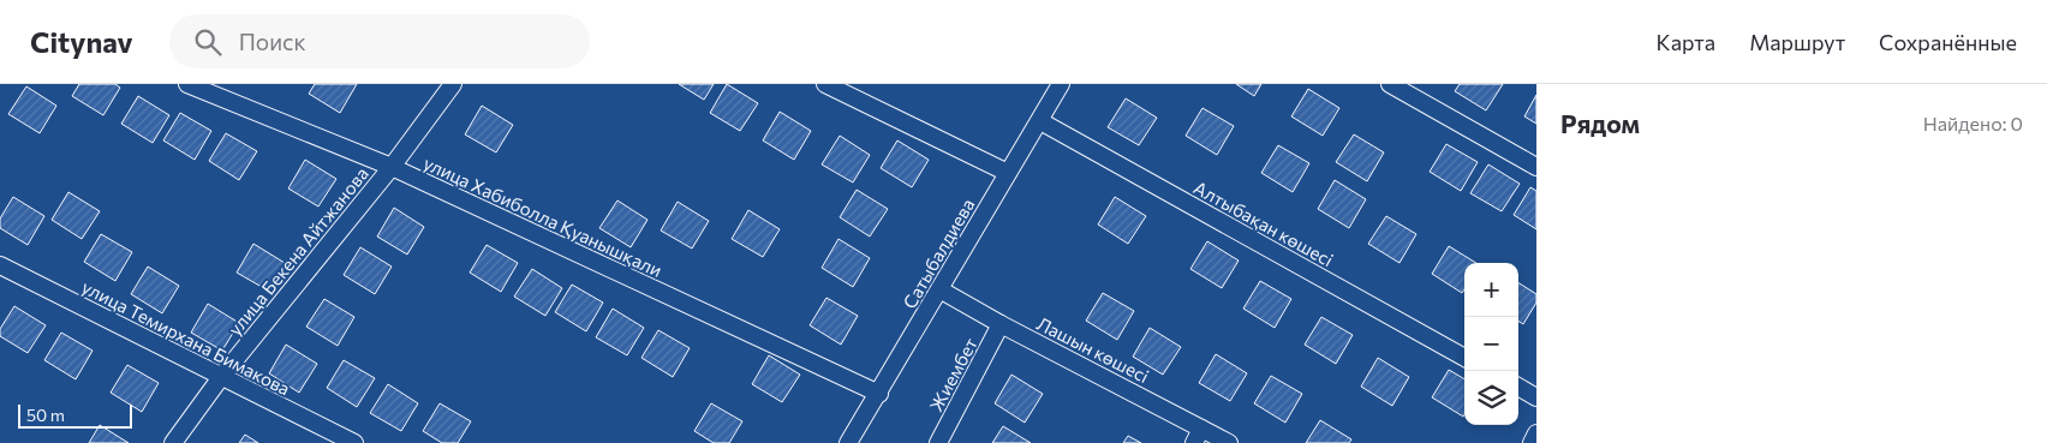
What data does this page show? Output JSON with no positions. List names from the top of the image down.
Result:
{
  "streets": {
    "street": [
      "улица Хабиболла Қуанышқали",
      "Алтыбақан көшесі",
      "улица Бекена Айтжанова",
      "Сатыбалдиева",
      "улица Темирхана Бимакова",
      "Лашын көшесі",
      "Жиембет"
    ]
  },
  "crossings": [
    ["улица Хабиболла Қуанышқали", "улица Бекена Айтжанова"],
    ["улица Хабиболла Қуанышқали", "Сатыбалдиева"],
    ["Алтыбақан көшесі", "Сатыбалдиева"],
    ["улица Бекена Айтжанова", "улица Темирхана Бимакова"],
    ["Сатыбалдиева", "Лашын көшесі"],
    ["Лашын көшесі", "Жиембет"]
  ],
  "scale_bar": "50 m",
  "page": {
    "header": "Citynav",
    "search": "Поиск",
    "nav": ["Карта", "Маршрут", "Сохранённые"],
    "heading": ["Рядом", "Найдено: 0"],
    "map_buttons": ["+", "−"],
    "scale": "50 m"
  }
}
